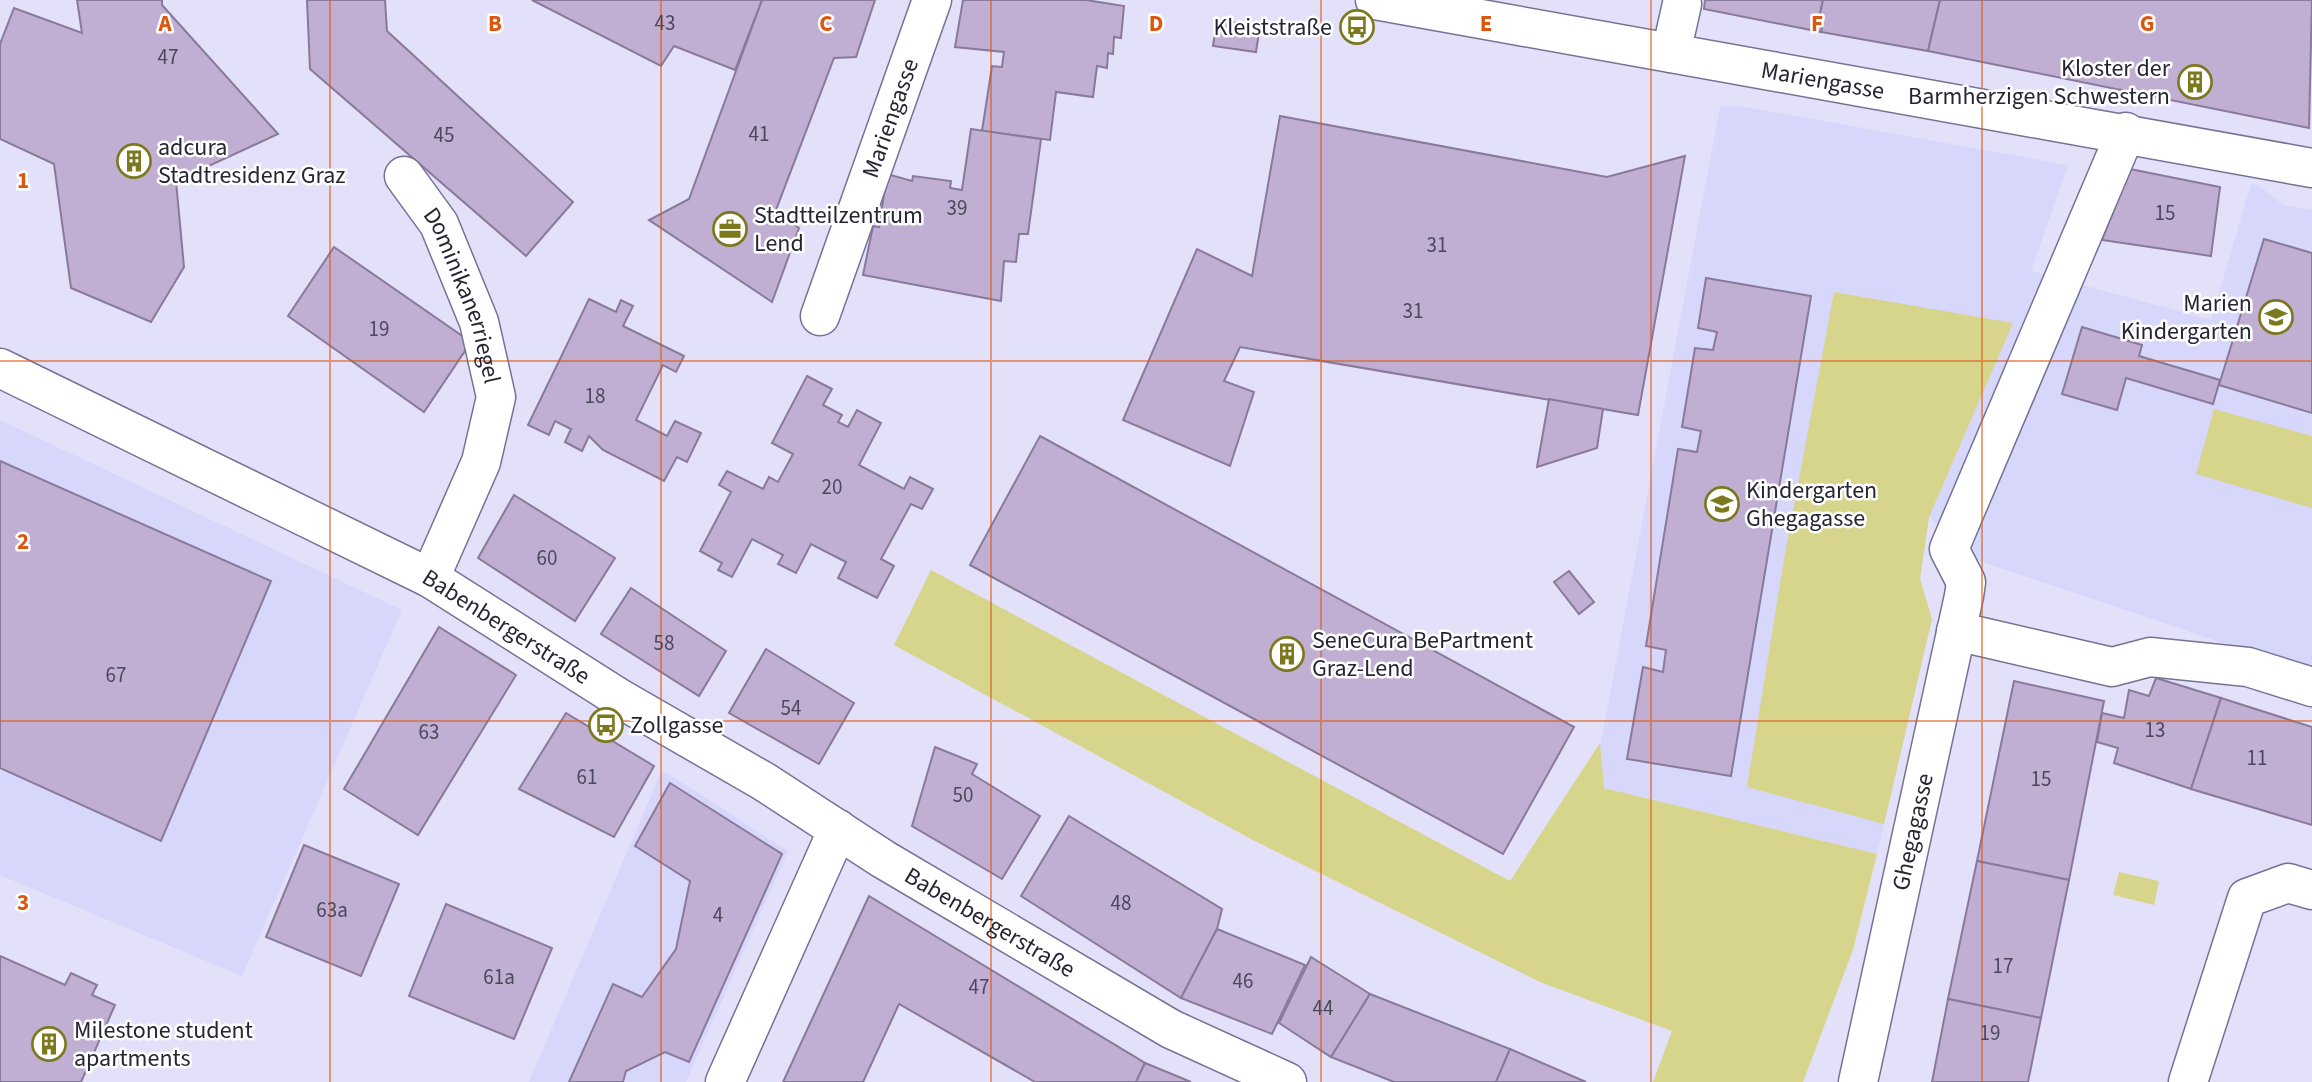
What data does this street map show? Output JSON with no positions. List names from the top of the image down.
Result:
{
  "streets": {
    "street": [
      "Mariengasse",
      "Dominikanerriegel",
      "Babenbergerstraße",
      "Ghegagasse"
    ]
  },
  "crossings": [
    ["Mariengasse", "Ghegagasse"],
    ["Dominikanerriegel", "Babenbergerstraße"]
  ],
  "places": {
    "bus stop": ["Kleiststraße", "Zollgasse"],
    "building": [
      "Kloster der Barmherzigen Schwestern",
      "adcura Stadtresidenz Graz",
      "SeneCura BePartment Graz-Lend",
      "Milestone student apartments"
    ],
    "office": ["Stadtteilzentrum Lend"],
    "school or university": ["Marien Kindergarten", "Kindergarten Ghegagasse"]
  },
  "house_numbers": [
    "43",
    "47",
    "41",
    "45",
    "39",
    "15",
    "31",
    "31",
    "19",
    "18",
    "20",
    "60",
    "58",
    "67",
    "54",
    "13",
    "63",
    "11",
    "61",
    "15",
    "50",
    "48",
    "63a",
    "4",
    "17",
    "61a",
    "46",
    "47",
    "44",
    "19"
  ],
  "grid": {
    "columns": [
      "A",
      "B",
      "C",
      "D",
      "E",
      "F",
      "G"
    ],
    "rows": ["1", "2", "3"]
  }
}
